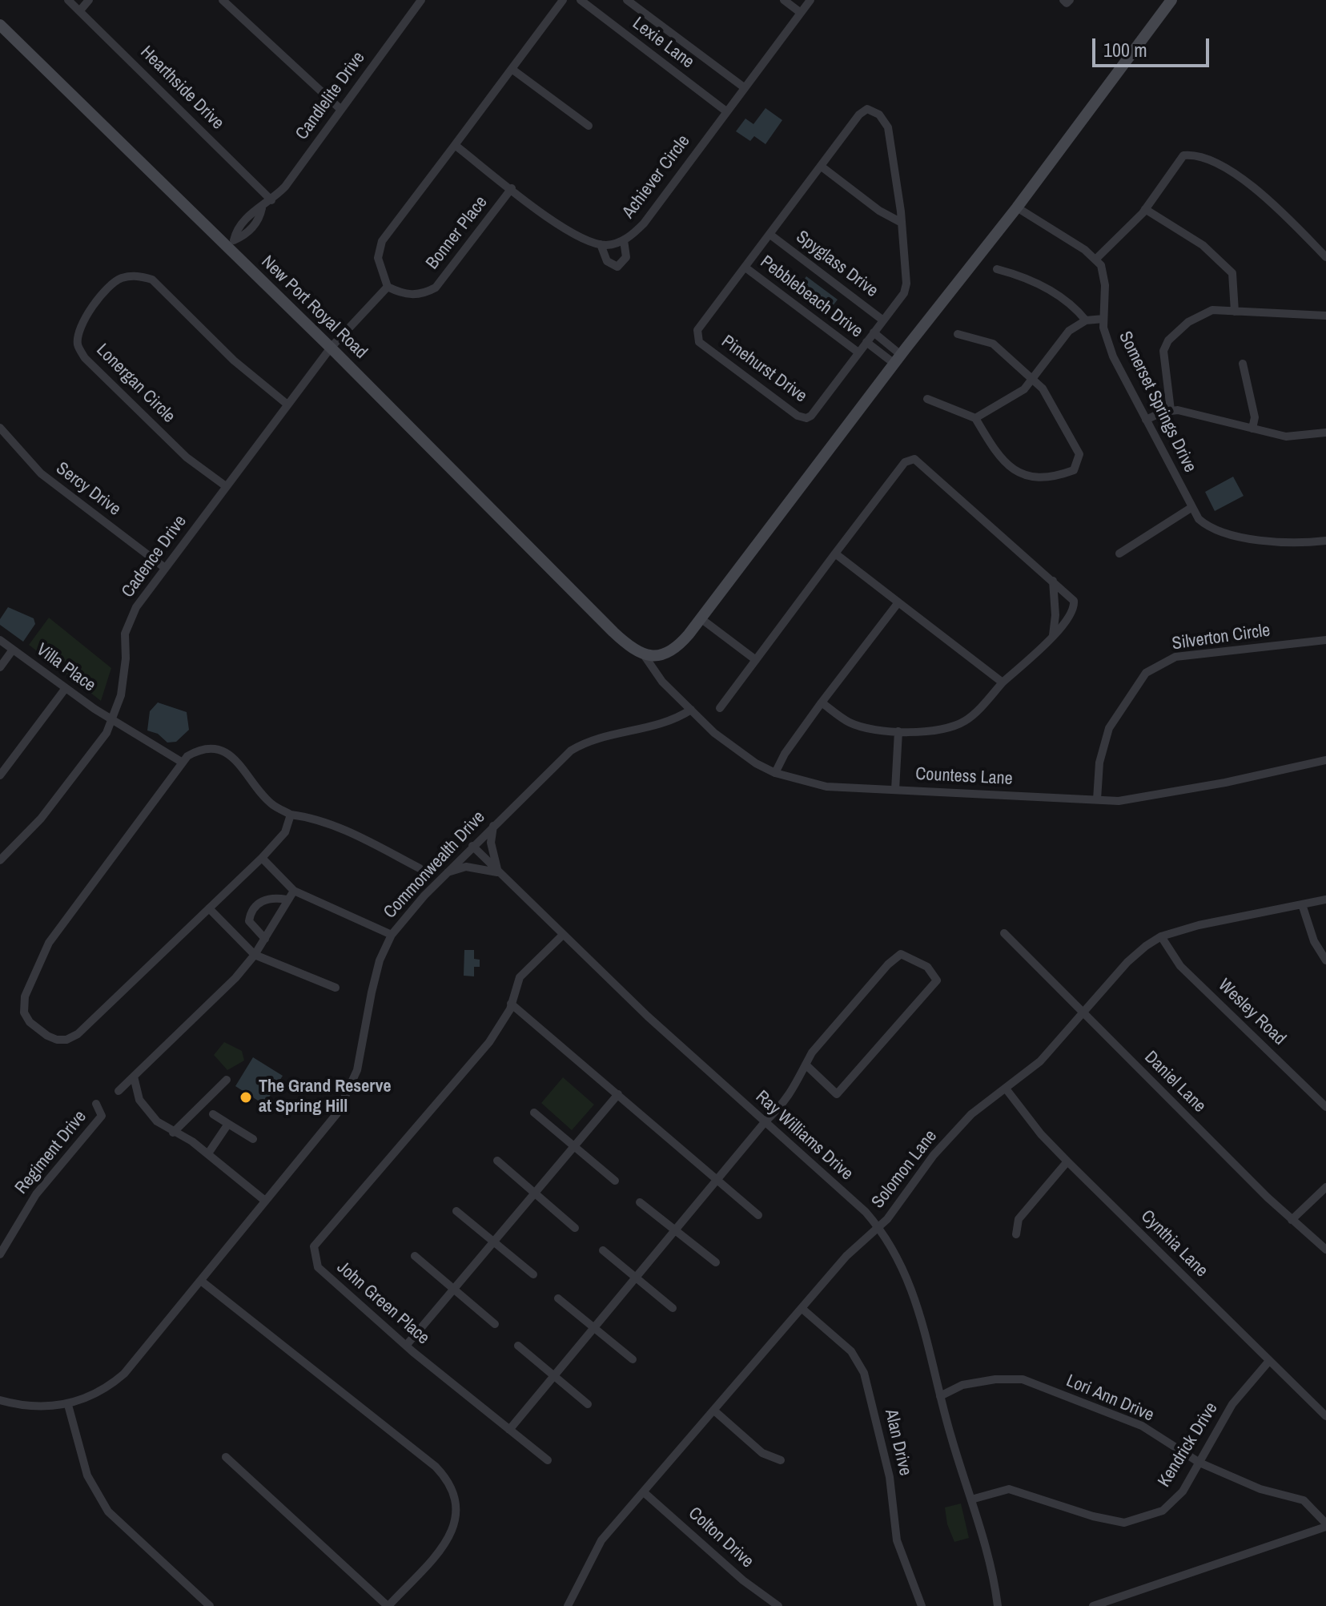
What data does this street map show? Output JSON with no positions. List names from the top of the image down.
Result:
{
  "streets": {
    "main road": ["New Port Royal Road"],
    "street": [
      "Lexie Lane",
      "Hearthside Drive",
      "Candlelite Drive",
      "Achiever Circle",
      "Bonner Place",
      "Spyglass Drive",
      "Pebblebeach Drive",
      "Pinehurst Drive",
      "Lonergan Circle",
      "Somerset Springs Drive",
      "Sercy Drive",
      "Cadence Drive",
      "Silverton Circle",
      "Villa Place",
      "Countess Lane",
      "Commonwealth Drive",
      "Wesley Road",
      "Daniel Lane",
      "Ray Williams Drive",
      "Regiment Drive",
      "Solomon Lane",
      "Cynthia Lane",
      "John Green Place",
      "Lori Ann Drive",
      "Alan Drive",
      "Kendrick Drive",
      "Colton Drive"
    ]
  },
  "crossings": [
    ["Lexie Lane", "Achiever Circle"],
    ["Hearthside Drive", "Candlelite Drive"],
    ["Candlelite Drive", "New Port Royal Road"],
    ["Spyglass Drive", "Pinehurst Drive"],
    ["Pebblebeach Drive", "Pinehurst Drive"],
    ["New Port Royal Road", "Cadence Drive"],
    ["New Port Royal Road", "Countess Lane"],
    ["Lonergan Circle", "Cadence Drive"],
    ["Sercy Drive", "Cadence Drive"],
    ["Cadence Drive", "Villa Place"],
    ["Silverton Circle", "Countess Lane"],
    ["Countess Lane", "Commonwealth Drive"],
    ["Commonwealth Drive", "Ray Williams Drive"],
    ["Wesley Road", "Solomon Lane"],
    ["Daniel Lane", "Solomon Lane"],
    ["Ray Williams Drive", "Solomon Lane"],
    ["Ray Williams Drive", "John Green Place"],
    ["Ray Williams Drive", "Lori Ann Drive"],
    ["Ray Williams Drive", "Kendrick Drive"],
    ["Solomon Lane", "Cynthia Lane"],
    ["Solomon Lane", "Alan Drive"],
    ["Solomon Lane", "Colton Drive"],
    ["Cynthia Lane", "Kendrick Drive"],
    ["Lori Ann Drive", "Kendrick Drive"]
  ],
  "places": ["The Grand Reserve at Spring Hill"],
  "scale_bar": "100 m"
}
